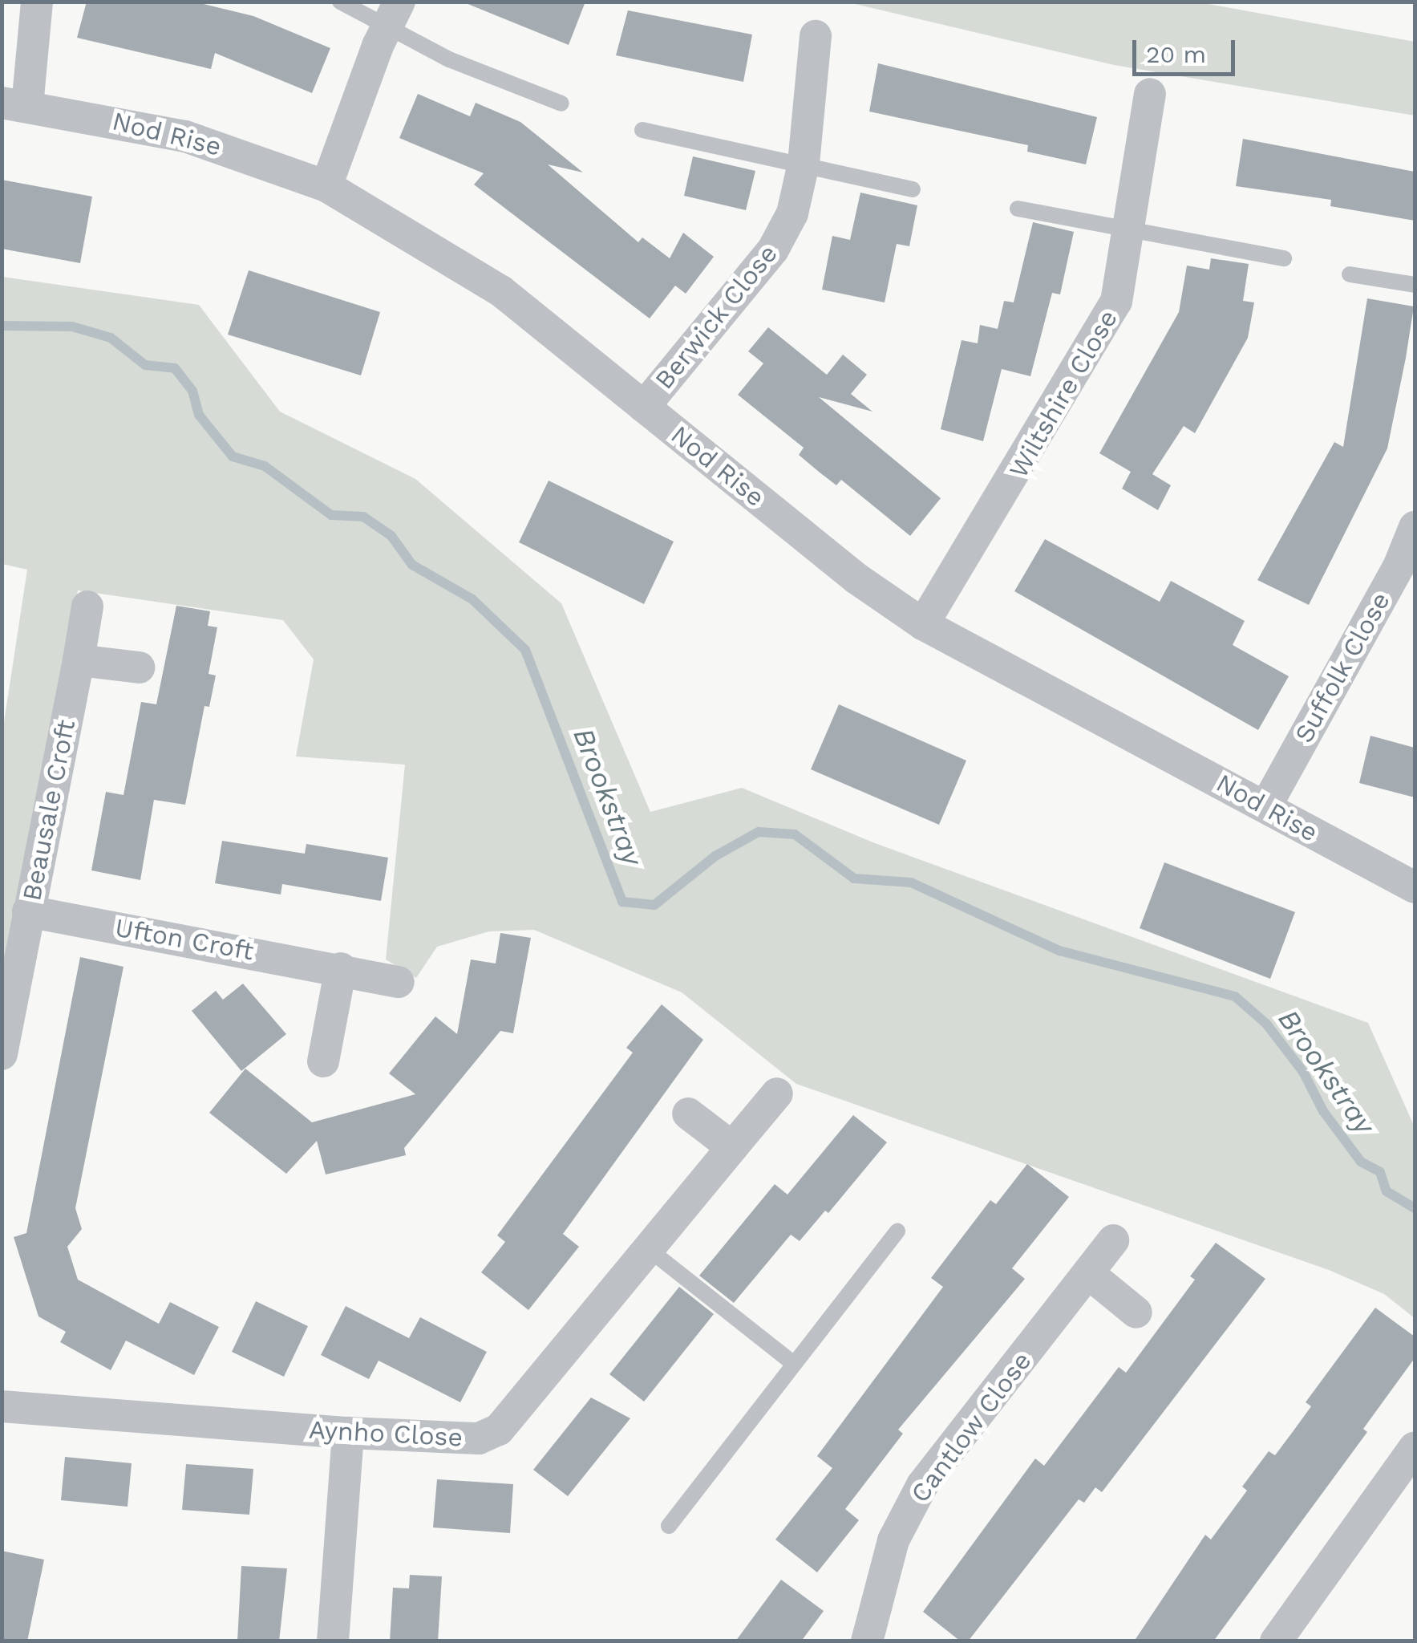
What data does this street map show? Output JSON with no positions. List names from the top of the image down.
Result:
{
  "streets": {
    "street": [
      "Nod Rise",
      "Berwick Close",
      "Wiltshire Close",
      "Suffolk Close",
      "Beausale Croft",
      "Ufton Croft",
      "Cantlow Close",
      "Aynho Close"
    ]
  },
  "crossings": [
    ["Nod Rise", "Berwick Close"],
    ["Nod Rise", "Wiltshire Close"],
    ["Nod Rise", "Suffolk Close"],
    ["Beausale Croft", "Ufton Croft"]
  ],
  "water": ["Brookstray"],
  "scale_bar": "20 m"
}
